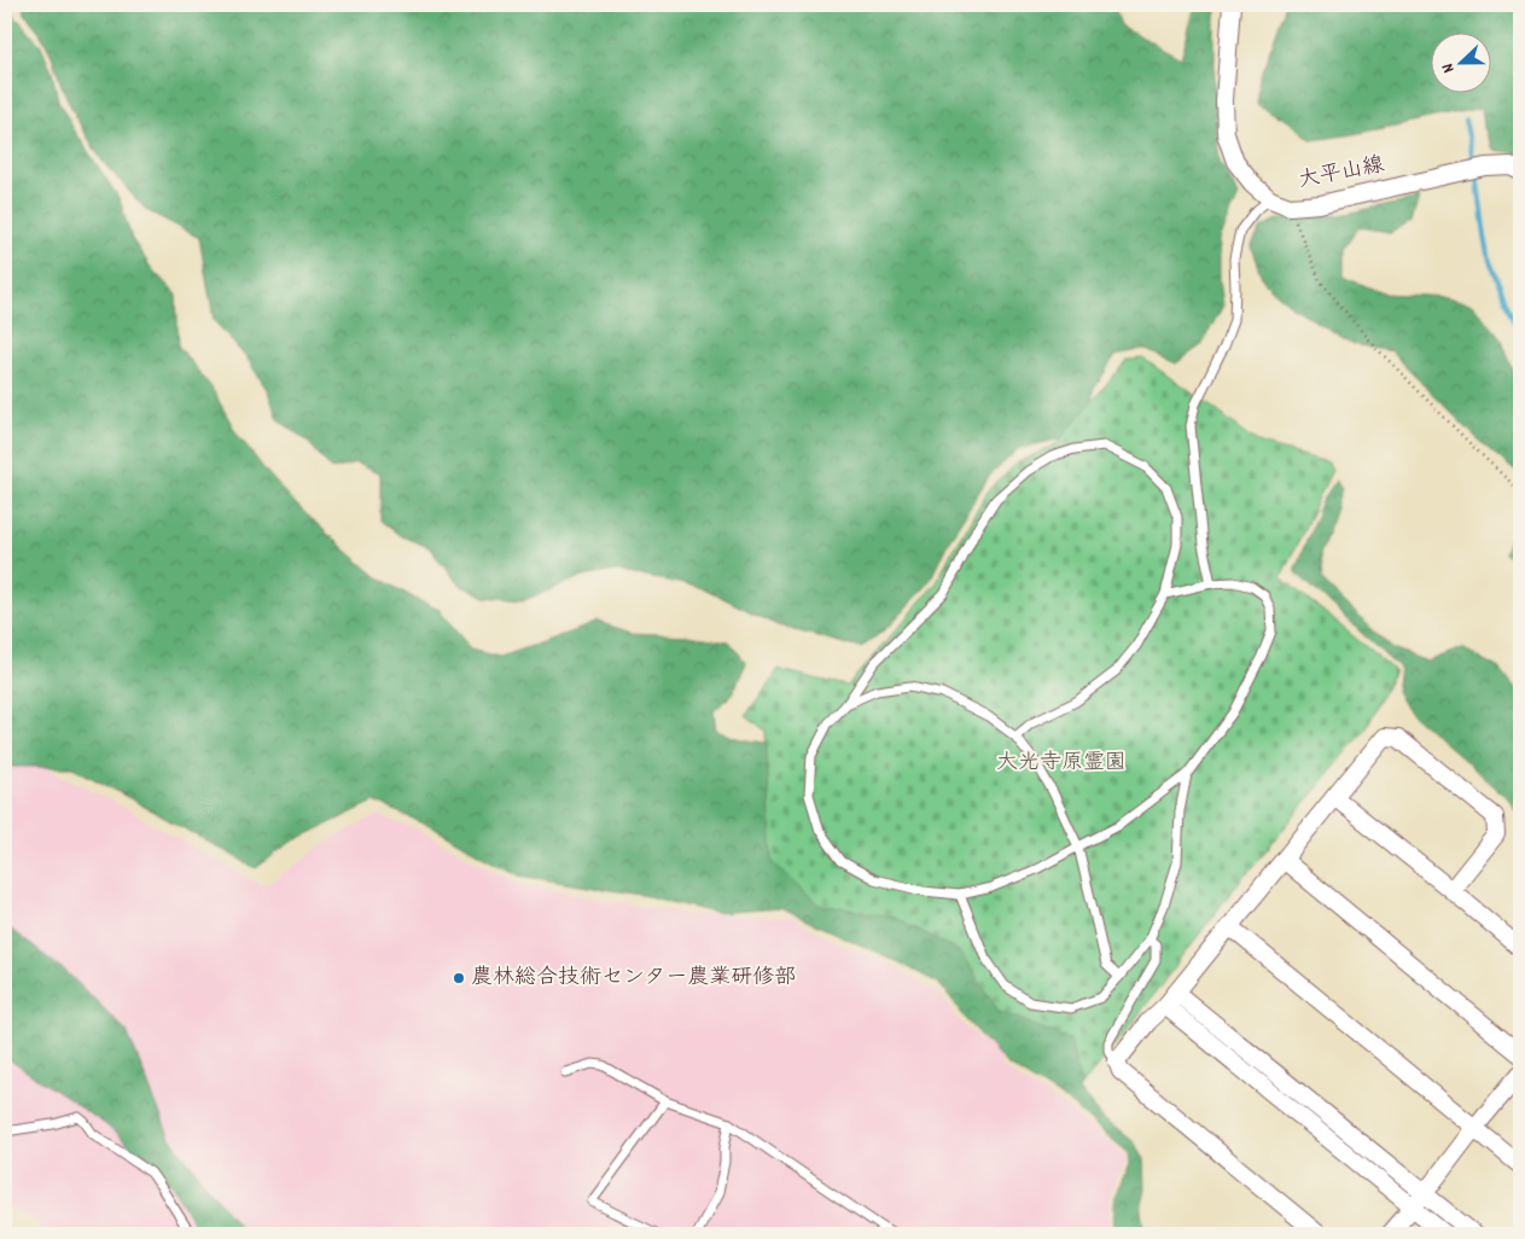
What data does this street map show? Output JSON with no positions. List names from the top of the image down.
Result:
{
  "streets": {
    "street": ["大平山線"]
  },
  "parks": ["大光寺原霊園"],
  "places": ["農林総合技術センター農業研修部"],
  "north": "left"
}
